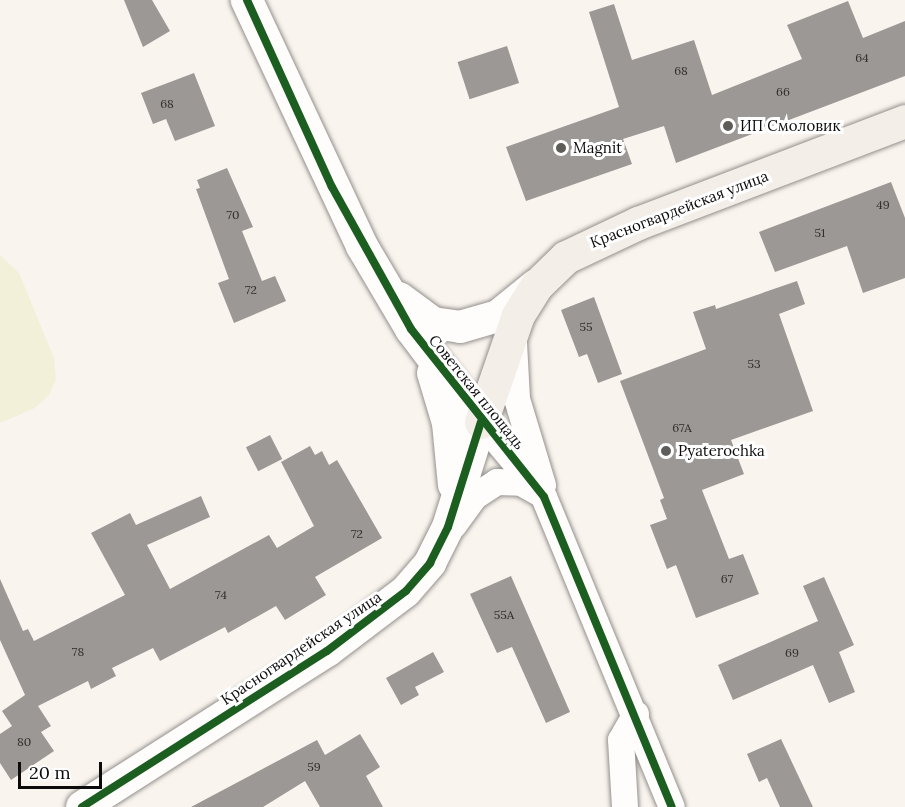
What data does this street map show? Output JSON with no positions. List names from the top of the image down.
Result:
{
  "streets": {
    "main road": ["Красногвардейская улица"],
    "street": ["Советская площадь"]
  },
  "crossings": [
    ["Красногвардейская улица", "Советская площадь"]
  ],
  "places": ["ИП Смоловик", "Magnit", "Pyaterochka"],
  "house_numbers": [
    "64",
    "68",
    "66",
    "68",
    "49",
    "70",
    "51",
    "72",
    "55",
    "53",
    "67А",
    "72",
    "67",
    "74",
    "55А",
    "78",
    "69",
    "80",
    "59"
  ],
  "scale_bar": "20 m"
}
